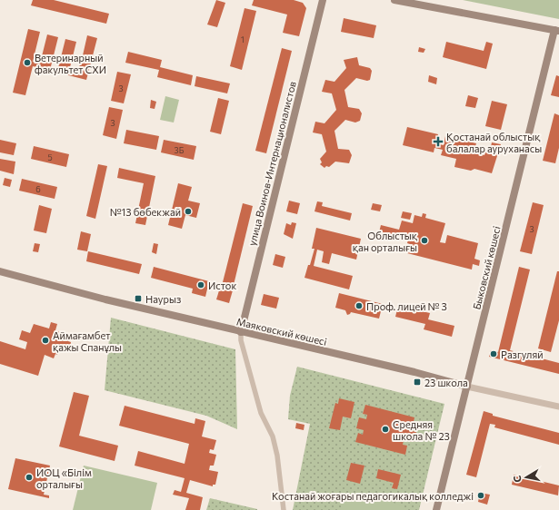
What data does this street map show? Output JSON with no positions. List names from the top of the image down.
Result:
{
  "streets": {
    "main road": ["улица Воинов-Интернационалистов", "Быковский көшесі", "Маяковский көшесі"]
  },
  "crossings": [
    ["улица Воинов-Интернационалистов", "Маяковский көшесі"],
    ["Быковский көшесі", "Маяковский көшесі"]
  ],
  "places": {
    "other": [
      "Ветеринарный факультет СХИ",
      "№13 бөбекжай",
      "Облыстық қан орталығы",
      "Исток",
      "Проф. лицей № 3",
      "Аймағамбет қажы Спанұлы",
      "Разгуляй",
      "Средняя школа № 23",
      "ИОЦ «Білім орталығы",
      "Костанай жоғары педагогикалық колледжі"
    ],
    "health": ["Қостанай облыстық балалар ауруханасы"],
    "transit": ["Наурыз", "23 школа"]
  },
  "house_numbers": [
    "1",
    "3",
    "3",
    "3Б",
    "5",
    "6",
    "3"
  ],
  "north": "left"
}
